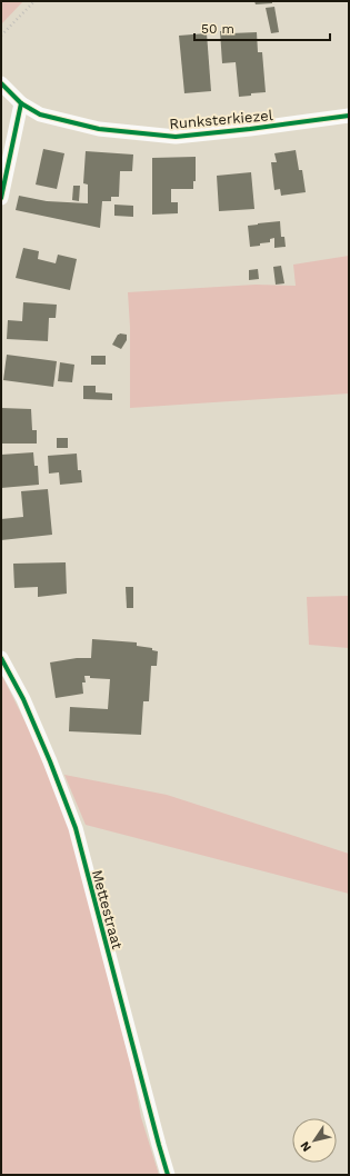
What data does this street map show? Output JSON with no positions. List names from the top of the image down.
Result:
{
  "streets": {
    "street": ["Runksterkiezel", "Mettestraat"]
  },
  "scale_bar": "50 m",
  "north": "bottom left"
}
